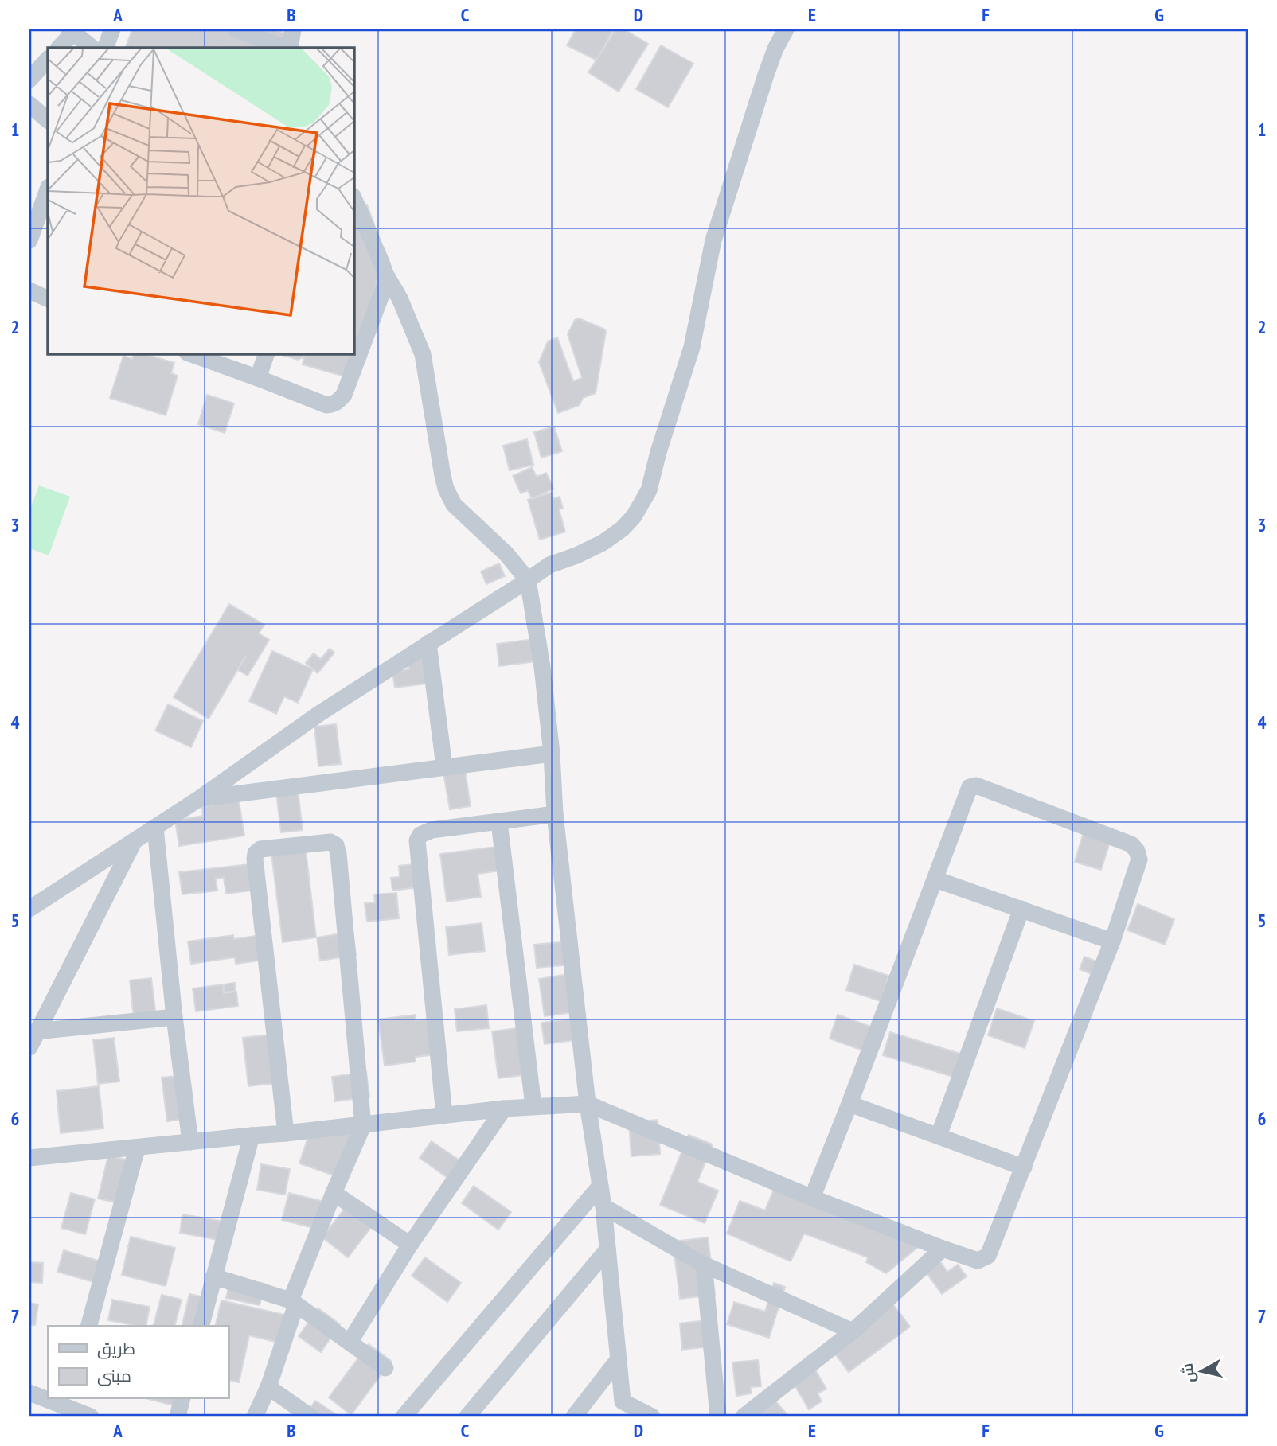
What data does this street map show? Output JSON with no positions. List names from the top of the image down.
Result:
{
  "legend": ["طريق", "مبنى"],
  "north": "left",
  "grid": {
    "columns": [
      "A",
      "B",
      "C",
      "D",
      "E",
      "F",
      "G"
    ],
    "rows": [
      "1",
      "2",
      "3",
      "4",
      "5",
      "6",
      "7"
    ]
  }
}
